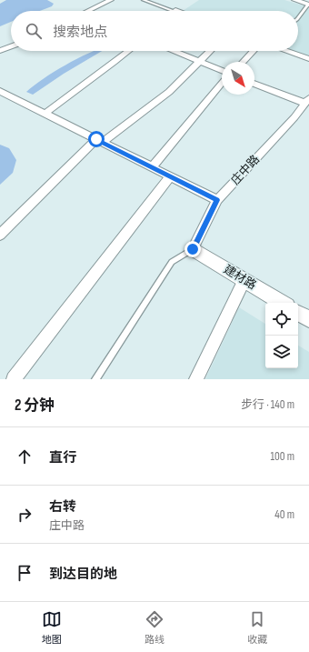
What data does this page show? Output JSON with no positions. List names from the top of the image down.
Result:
{
  "streets": {
    "street": ["庄中路", "建材路"]
  },
  "crossings": [
    ["庄中路", "建材路"]
  ],
  "north": "bottom right",
  "page": {
    "search": "搜索地点",
    "heading": ["2 分钟", "步行 · 140 m"],
    "list": [
      ["直行", "100 m"],
      ["右转", "庄中路", "40 m"],
      "到达目的地"
    ],
    "nav": ["地图", "路线", "收藏"]
  }
}
